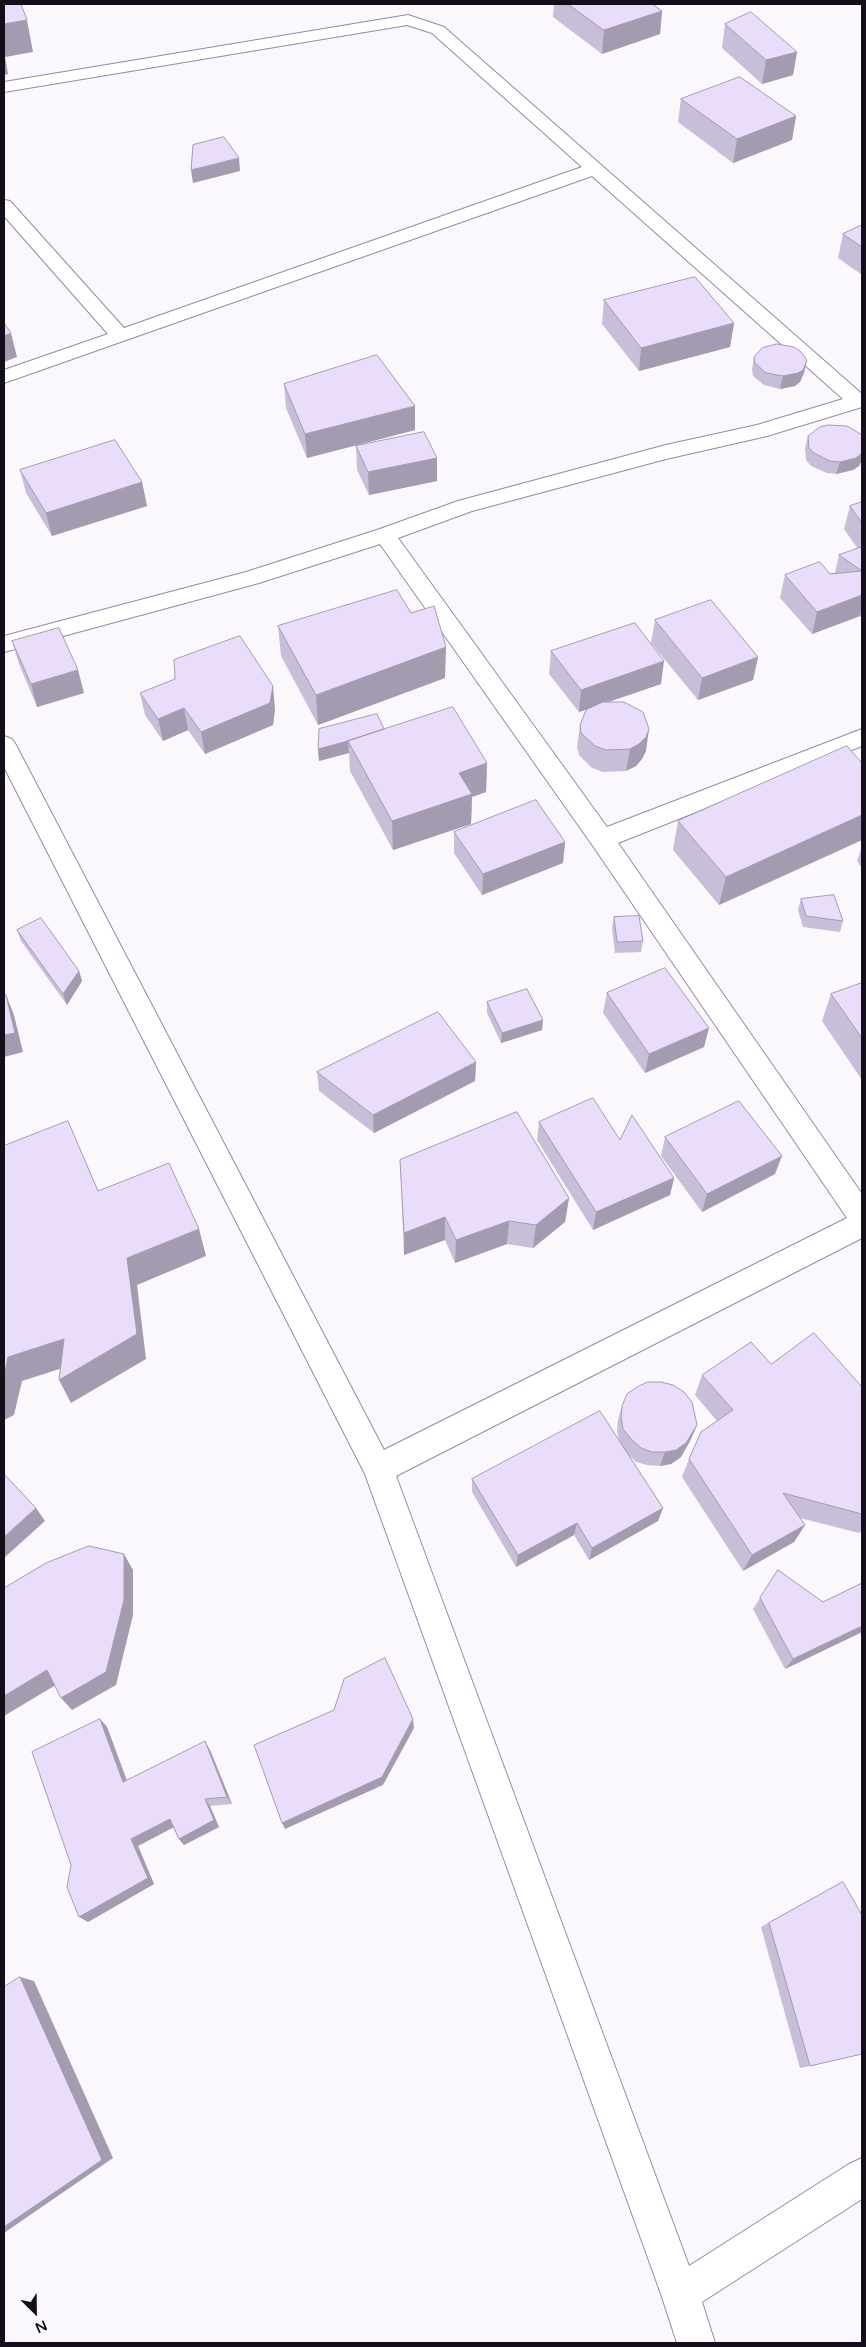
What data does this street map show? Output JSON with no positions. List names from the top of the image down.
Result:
{
  "north": "bottom right"
}
